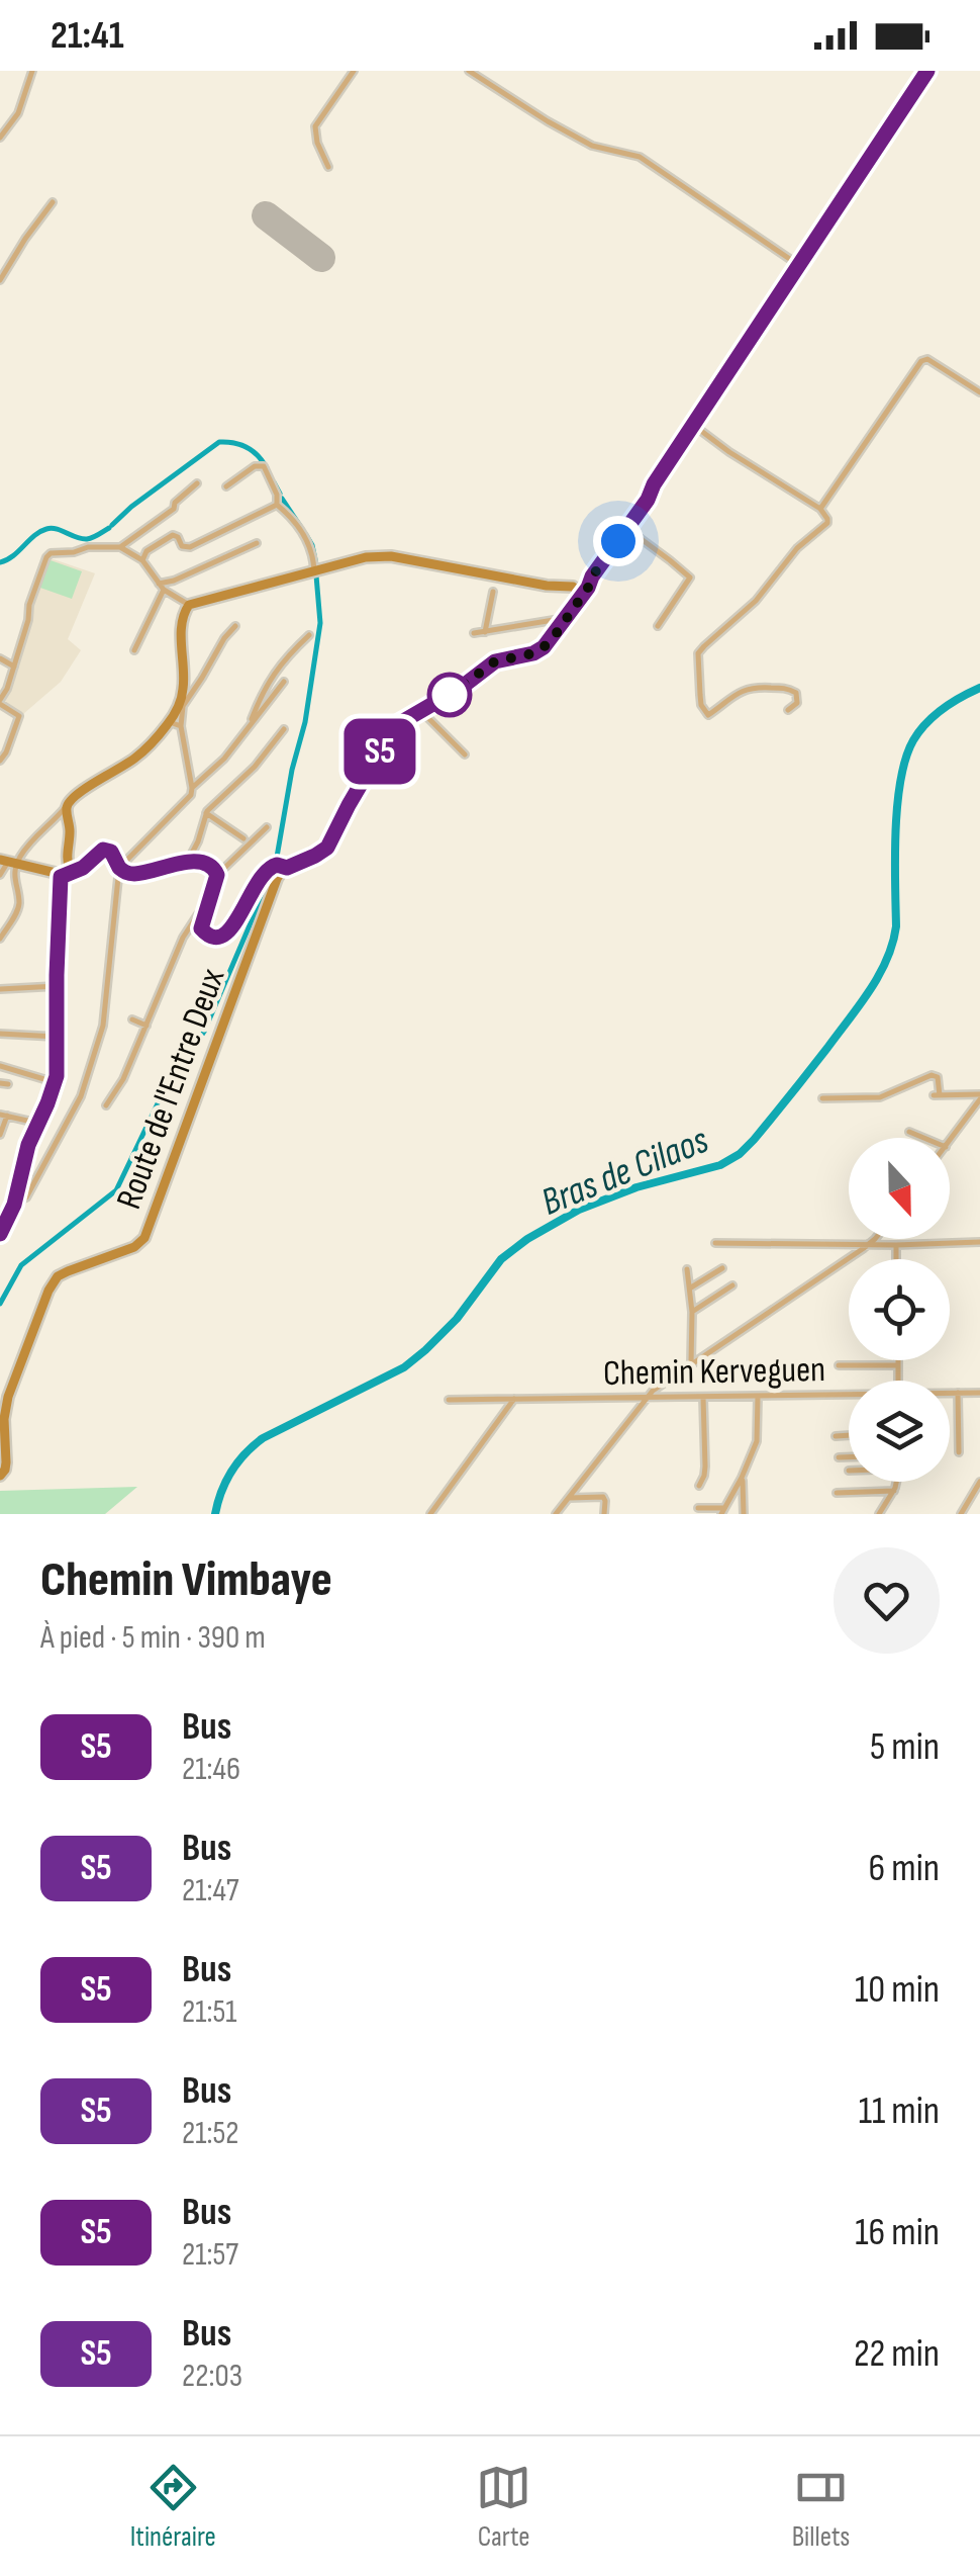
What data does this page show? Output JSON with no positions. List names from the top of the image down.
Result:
{
  "streets": {
    "main road": ["Route de l'Entre Deux"],
    "street": ["Chemin Kerveguen"]
  },
  "water": ["Bras de Cilaos"],
  "lines": ["bus line S5"],
  "north": "bottom",
  "page": {
    "status": "21:41",
    "on_map": "S5",
    "heading": ["Chemin Vimbaye", "À pied · 5 min · 390 m"],
    "list": [
      {
        "mark": "S5",
        "name": "Bus",
        "note": "21:46",
        "value": "5 min"
      },
      {
        "mark": "S5",
        "name": "Bus",
        "note": "21:47",
        "value": "6 min"
      },
      {
        "mark": "S5",
        "name": "Bus",
        "note": "21:51",
        "value": "10 min"
      },
      {
        "mark": "S5",
        "name": "Bus",
        "note": "21:52",
        "value": "11 min"
      },
      {
        "mark": "S5",
        "name": "Bus",
        "note": "21:57",
        "value": "16 min"
      },
      {
        "mark": "S5",
        "name": "Bus",
        "note": "22:03",
        "value": "22 min"
      }
    ],
    "tabs": ["Itinéraire", "Carte", "Billets"]
  }
}
